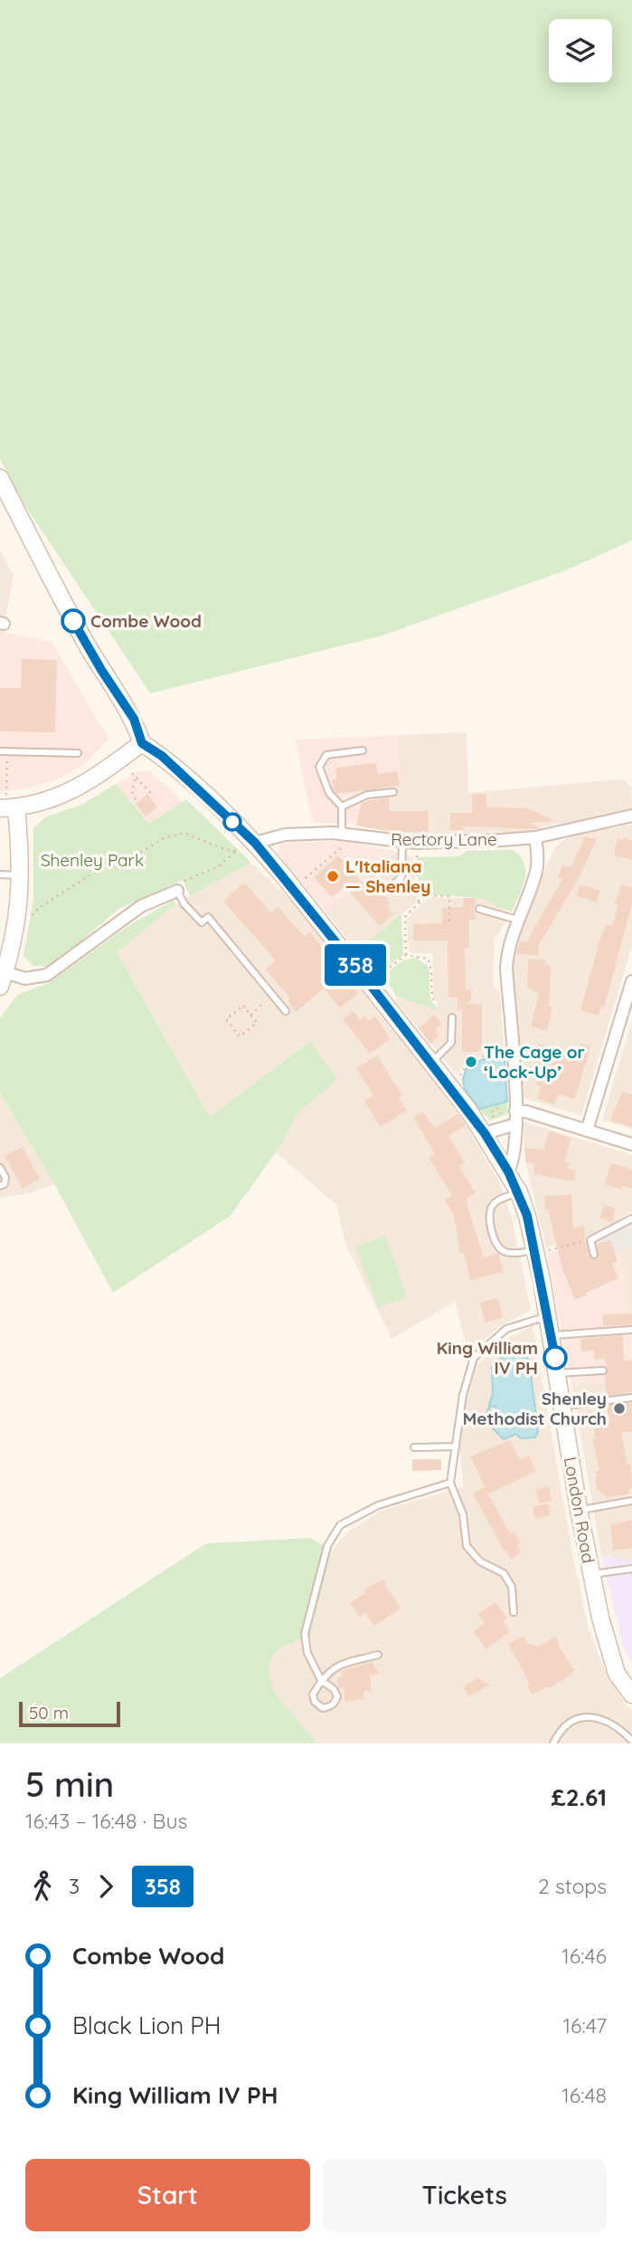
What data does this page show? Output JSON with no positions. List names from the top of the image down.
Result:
{
  "streets": {
    "main road": ["London Road"],
    "street": ["Rectory Lane"]
  },
  "crossings": [
    ["Rectory Lane", "London Road"]
  ],
  "parks": ["Shenley Park"],
  "places": [
    "Combe Wood",
    "L'Italiana — Shenley",
    "The Cage or ‘Lock-Up’",
    "King William IV PH",
    "Shenley Methodist Church"
  ],
  "lines": ["bus line 358"],
  "scale_bar": "50 m",
  "page": {
    "on_map": "358",
    "scale": "50 m",
    "heading": ["5 min", "16:43 – 16:48 · Bus", "£2.61"],
    "legs": ["3", "358", "2 stops"],
    "list": [
      {
        "name": "Combe Wood",
        "value": "16:46"
      },
      {
        "name": "Black Lion PH",
        "value": "16:47"
      },
      {
        "name": "King William IV PH",
        "value": "16:48"
      }
    ],
    "buttons": ["Start", "Tickets"]
  }
}
